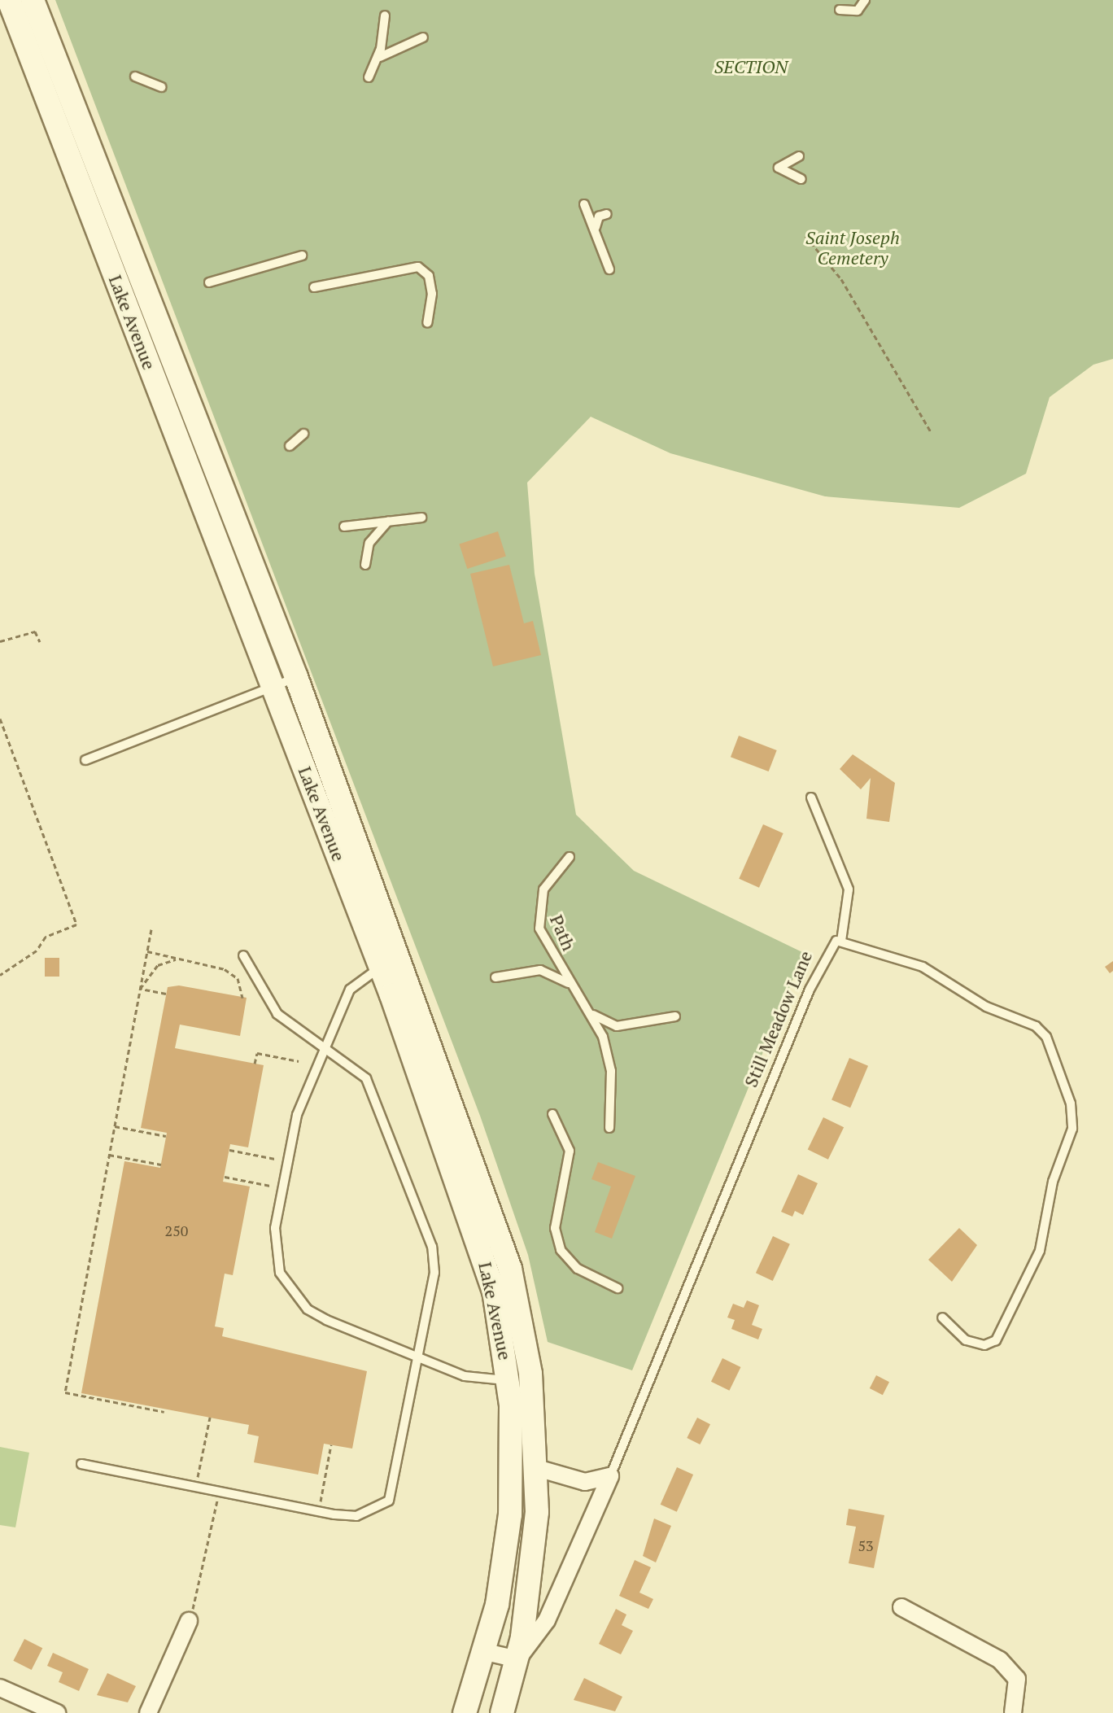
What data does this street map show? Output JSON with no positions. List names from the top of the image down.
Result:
{
  "streets": {
    "main road": ["Lake Avenue"],
    "lane": ["Path", "Still Meadow Lane"]
  },
  "crossings": [
    ["Lake Avenue", "Still Meadow Lane"]
  ],
  "parks": ["SECTION", "Saint Joseph Cemetery"],
  "house_numbers": ["250", "53"]
}
